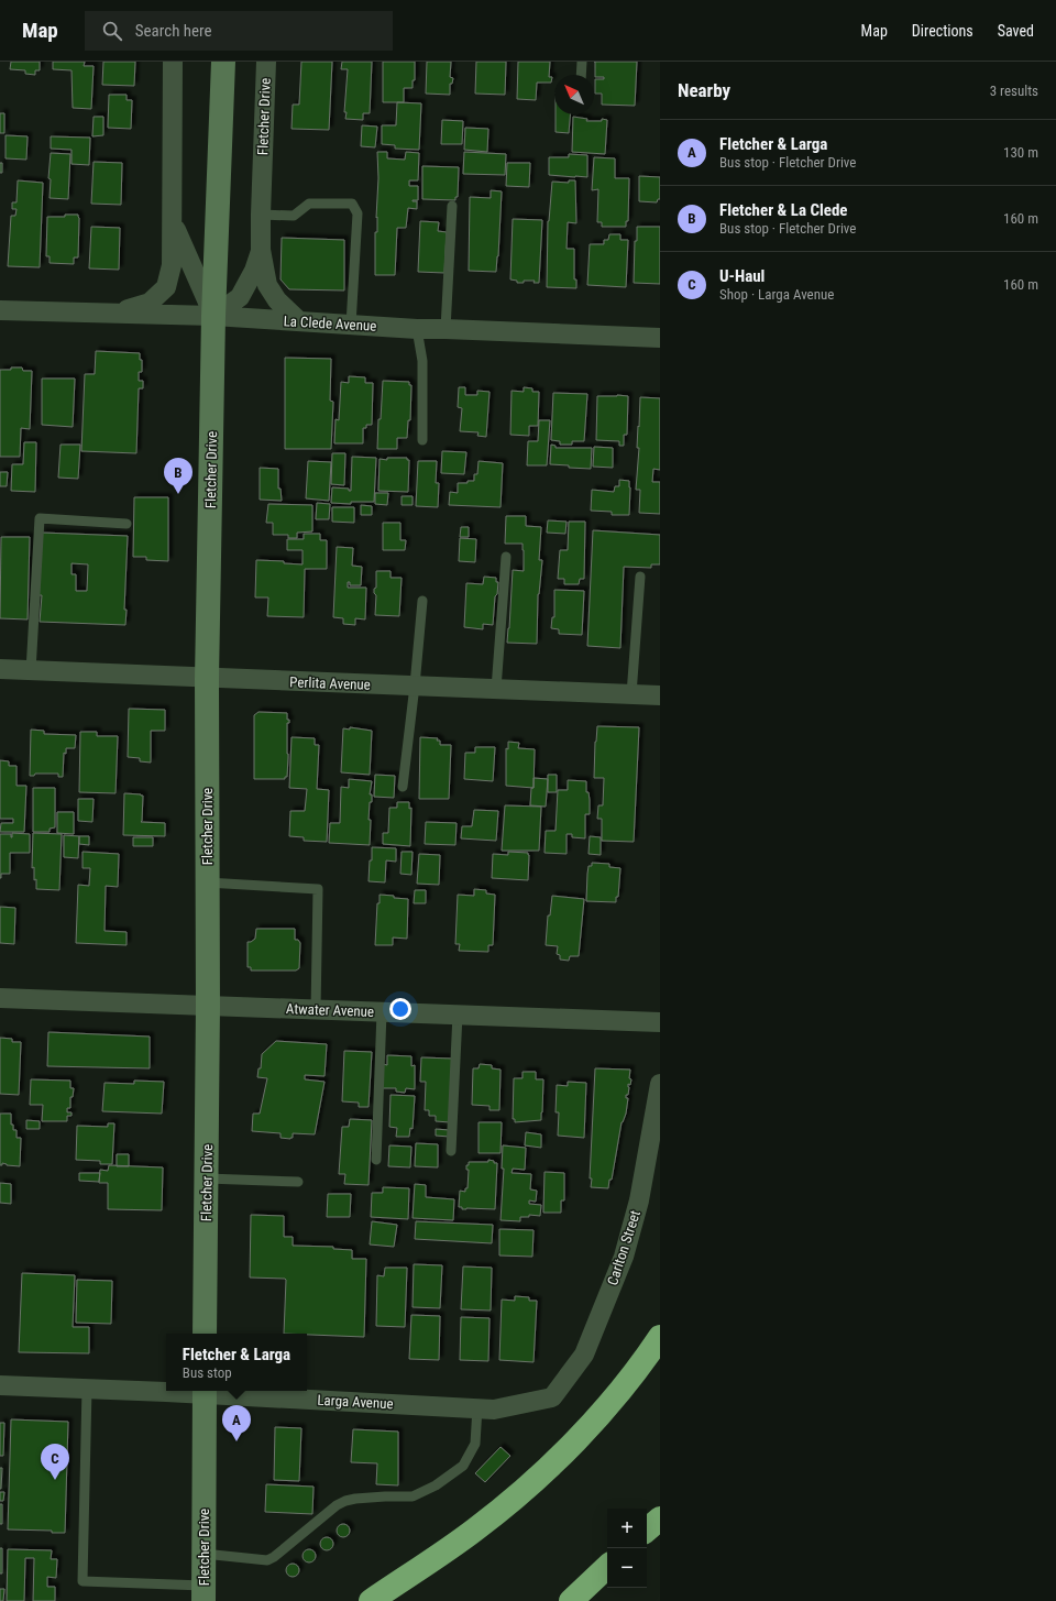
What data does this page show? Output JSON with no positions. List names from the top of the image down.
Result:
{
  "streets": {
    "main road": ["Fletcher Drive"],
    "street": [
      "La Clede Avenue",
      "Perlita Avenue",
      "Atwater Avenue",
      "Carlton Street",
      "Larga Avenue"
    ]
  },
  "crossings": [
    ["Fletcher Drive", "La Clede Avenue"],
    ["Fletcher Drive", "Perlita Avenue"],
    ["Fletcher Drive", "Atwater Avenue"],
    ["Fletcher Drive", "Larga Avenue"],
    ["Carlton Street", "Larga Avenue"]
  ],
  "north": "top left",
  "page": {
    "header": "Map",
    "search": "Search here",
    "nav": ["Map", "Directions", "Saved"],
    "heading": ["Nearby", "3 results"],
    "list": [
      {
        "mark": "A",
        "name": "Fletcher & Larga",
        "note": "Bus stop · Fletcher Drive",
        "value": "130 m"
      },
      {
        "mark": "B",
        "name": "Fletcher & La Clede",
        "note": "Bus stop · Fletcher Drive",
        "value": "160 m"
      },
      {
        "mark": "C",
        "name": "U-Haul",
        "note": "Shop · Larga Avenue",
        "value": "160 m"
      }
    ],
    "pins": ["B", "A", "C"],
    "popup": ["Fletcher & Larga", "Bus stop"],
    "map_buttons": ["+", "−"]
  }
}
